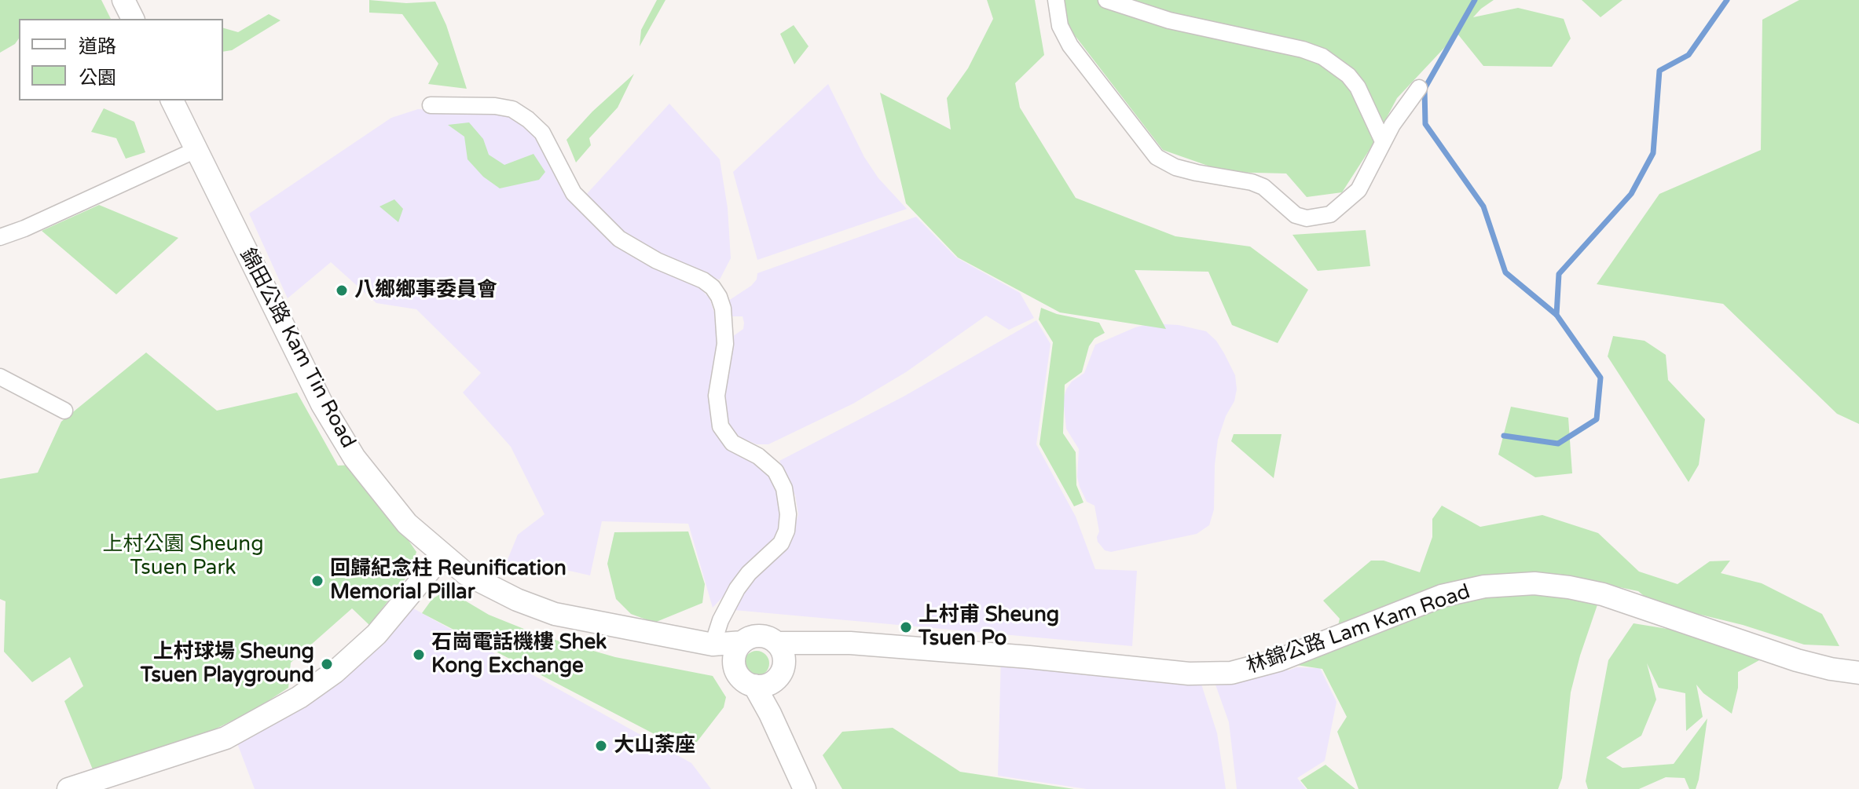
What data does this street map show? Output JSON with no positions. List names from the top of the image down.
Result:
{
  "streets": {
    "main road": ["錦田公路 Kam Tin Road", "林錦公路 Lam Kam Road"]
  },
  "crossings": [
    ["錦田公路 Kam Tin Road", "林錦公路 Lam Kam Road"]
  ],
  "parks": ["上村公園 Sheung Tsuen Park"],
  "places": [
    "八鄉鄉事委員會",
    "回歸紀念柱 Reunification Memorial Pillar",
    "上村甫 Sheung Tsuen Po",
    "石崗電話機樓 Shek Kong Exchange",
    "上村球場 Sheung Tsuen Playground",
    "大山荼座"
  ],
  "legend": ["道路", "公園"]
}
